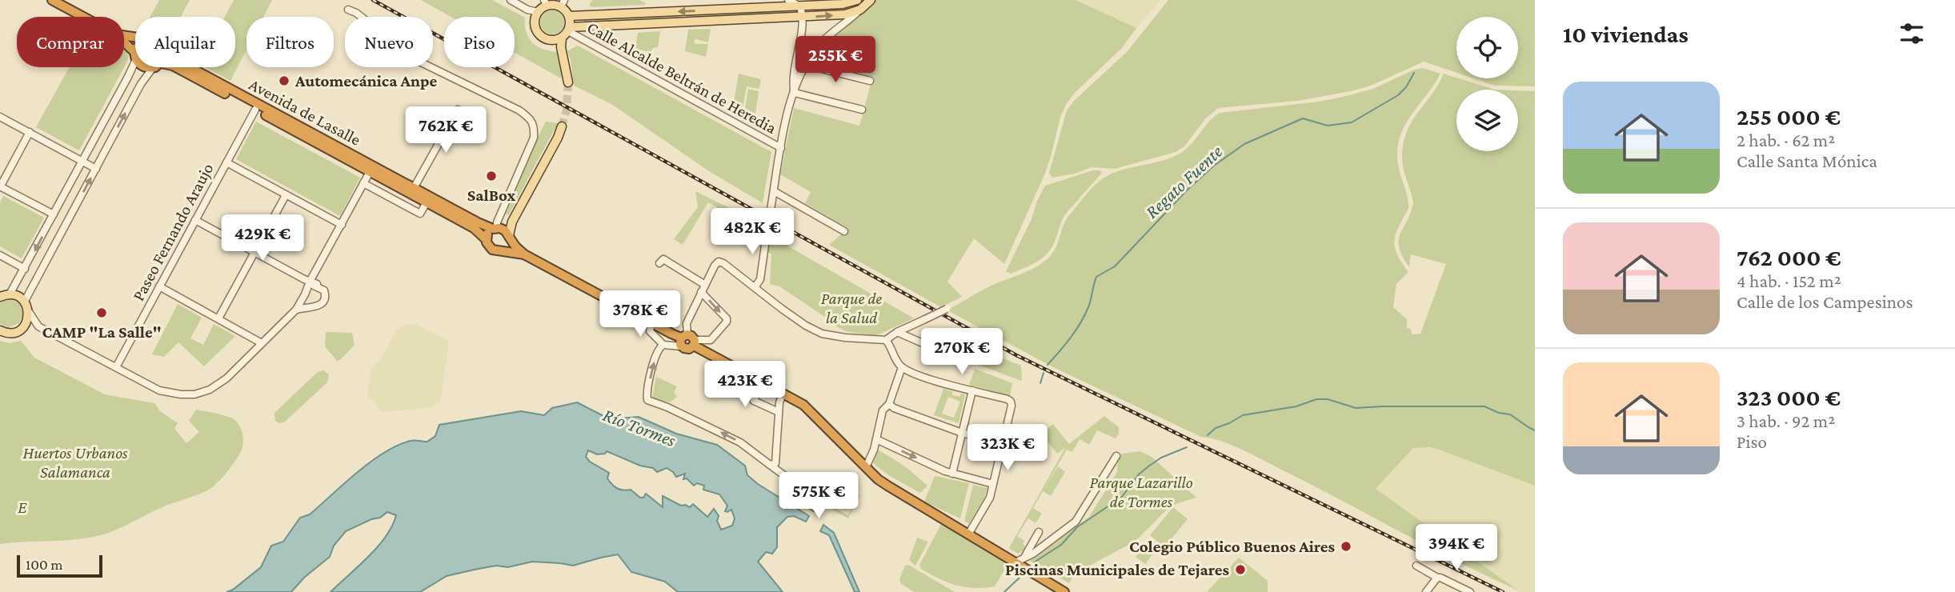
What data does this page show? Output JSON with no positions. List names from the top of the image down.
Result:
{
  "streets": {
    "highway": ["Avenida de Lasalle"],
    "street": ["Calle Alcalde Beltrán de Heredia", "Paseo Fernando Araujo"]
  },
  "crossings": [
    ["Avenida de Lasalle", "Paseo Fernando Araujo"]
  ],
  "water": ["Regato Fuente", "Río Tormes"],
  "parks": [
    "Parque de la Salud",
    "Huertos Urbanos Salamanca",
    "Parque Lazarillo de Tormes",
    "E"
  ],
  "places": [
    "Automecánica Anpe",
    "SalBox",
    "CAMP \"La Salle\"",
    "Colegio Público Buenos Aires",
    "Piscinas Municipales de Tejares"
  ],
  "scale_bar": "100 m",
  "page": {
    "heading": "10 viviendas",
    "chip": [
      "Comprar",
      "Alquilar",
      "Filtros",
      "Nuevo",
      "Piso"
    ],
    "price": [
      "255K €",
      "762K €",
      "482K €",
      "429K €",
      "378K €",
      "270K €",
      "423K €",
      "323K €",
      "575K €",
      "394K €"
    ],
    "list": [
      {
        "name": "255 000 €",
        "note": "2 hab. · 62 m² · Calle Santa Mónica"
      },
      {
        "name": "762 000 €",
        "note": "4 hab. · 152 m² · Calle de los Campesinos"
      },
      {
        "name": "323 000 €",
        "note": "3 hab. · 92 m² · Piso"
      }
    ],
    "scale": "100 m"
  }
}
